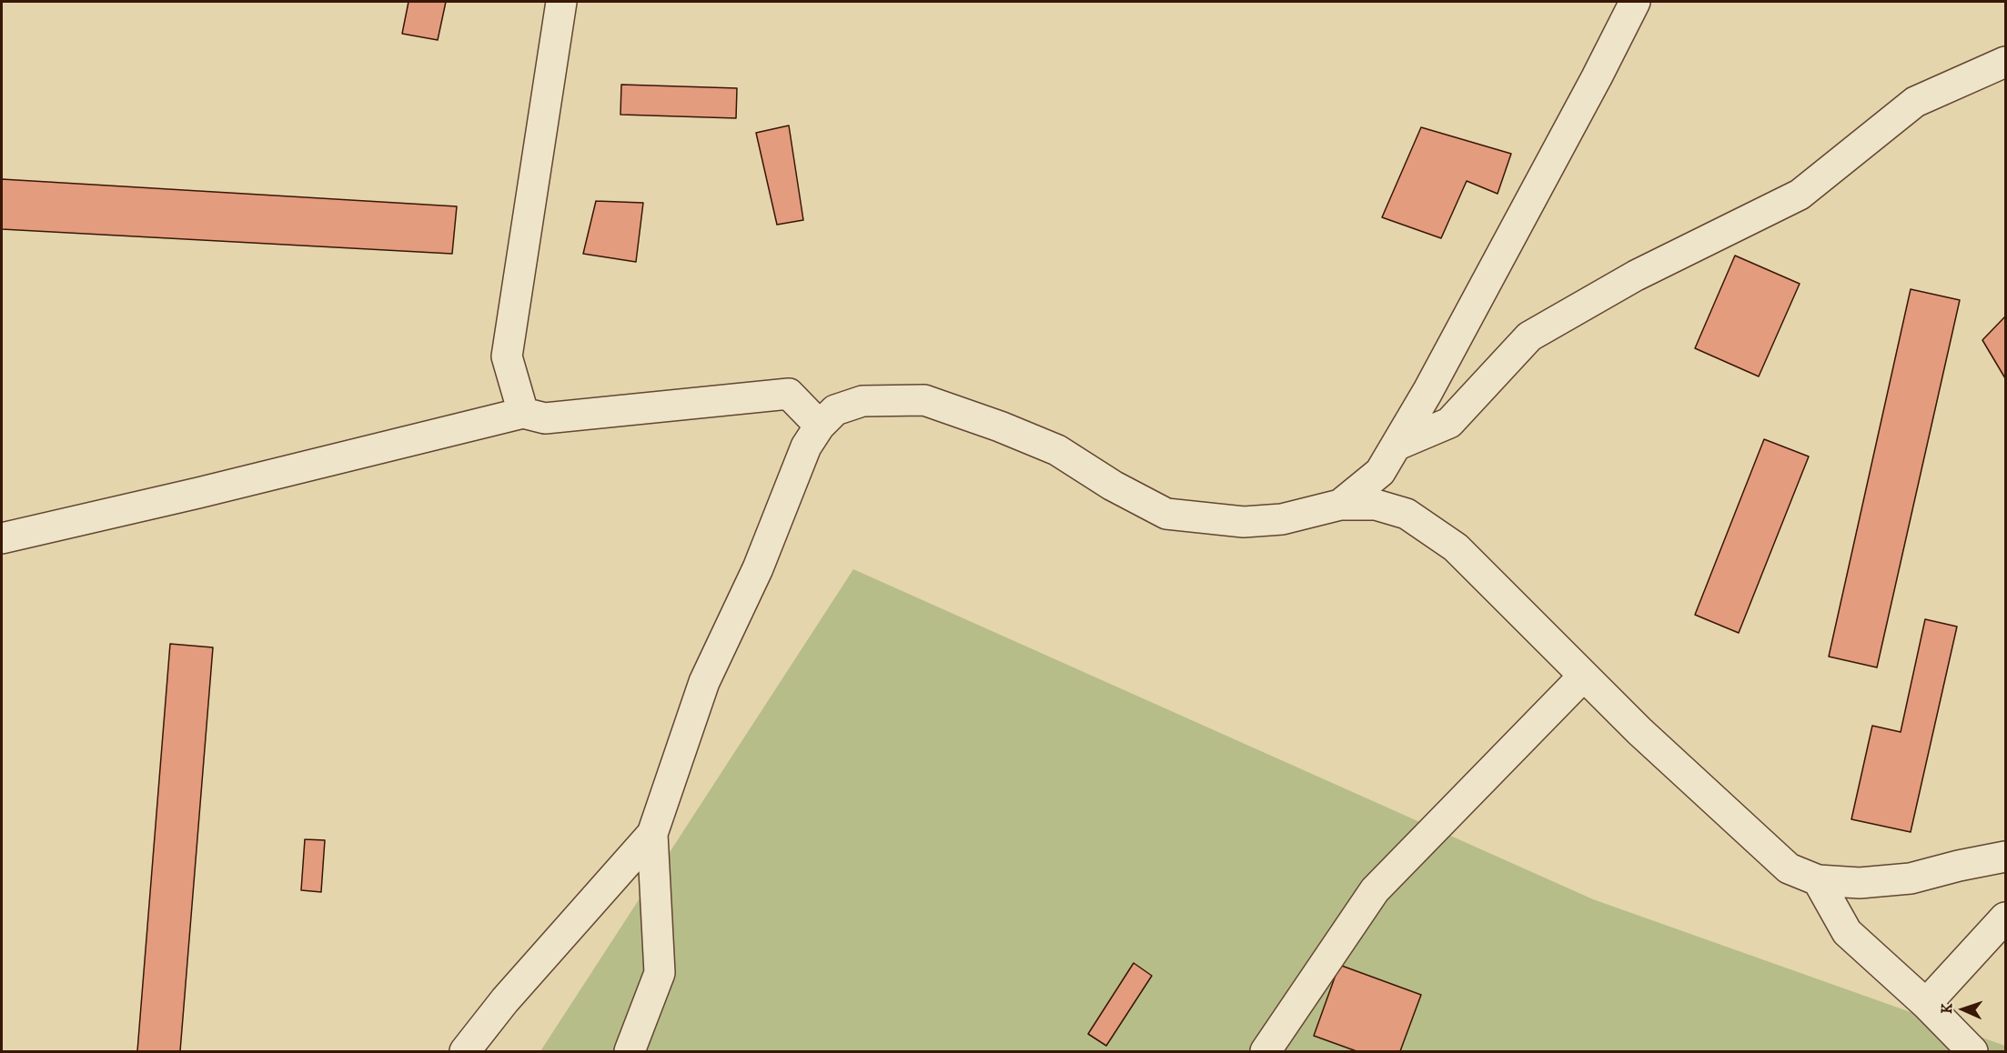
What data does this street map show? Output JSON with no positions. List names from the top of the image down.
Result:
{
  "north": "left"
}
